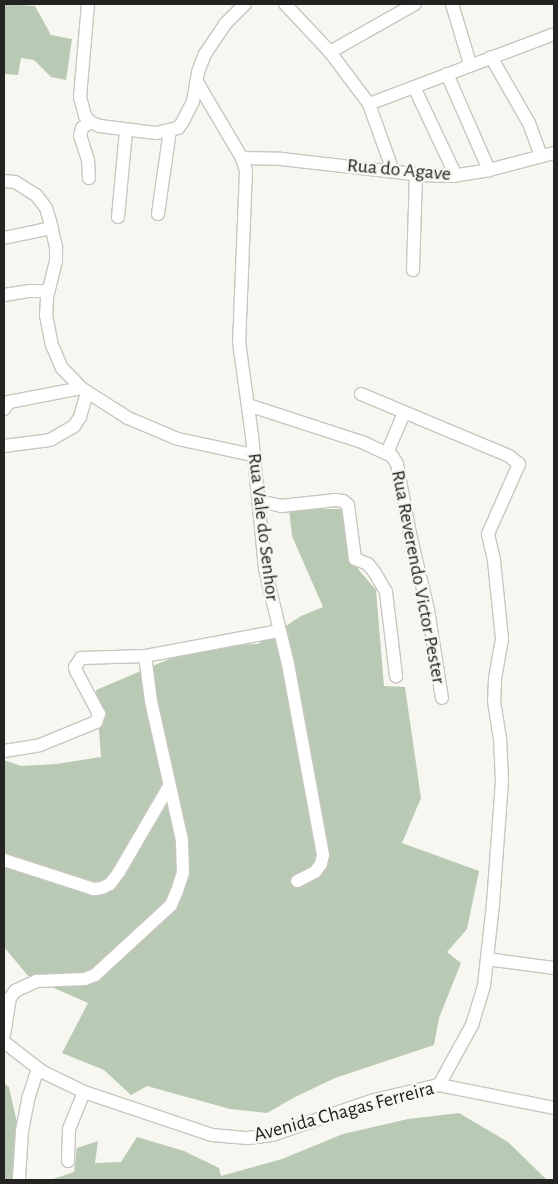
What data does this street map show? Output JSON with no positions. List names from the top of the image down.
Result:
{
  "streets": {
    "street": [
      "Rua do Agave",
      "Rua Vale do Senhor",
      "Rua Reverendo Victor Pester",
      "Avenida Chagas Ferreira"
    ]
  },
  "crossings": [
    ["Rua do Agave", "Rua Vale do Senhor"]
  ]
}
